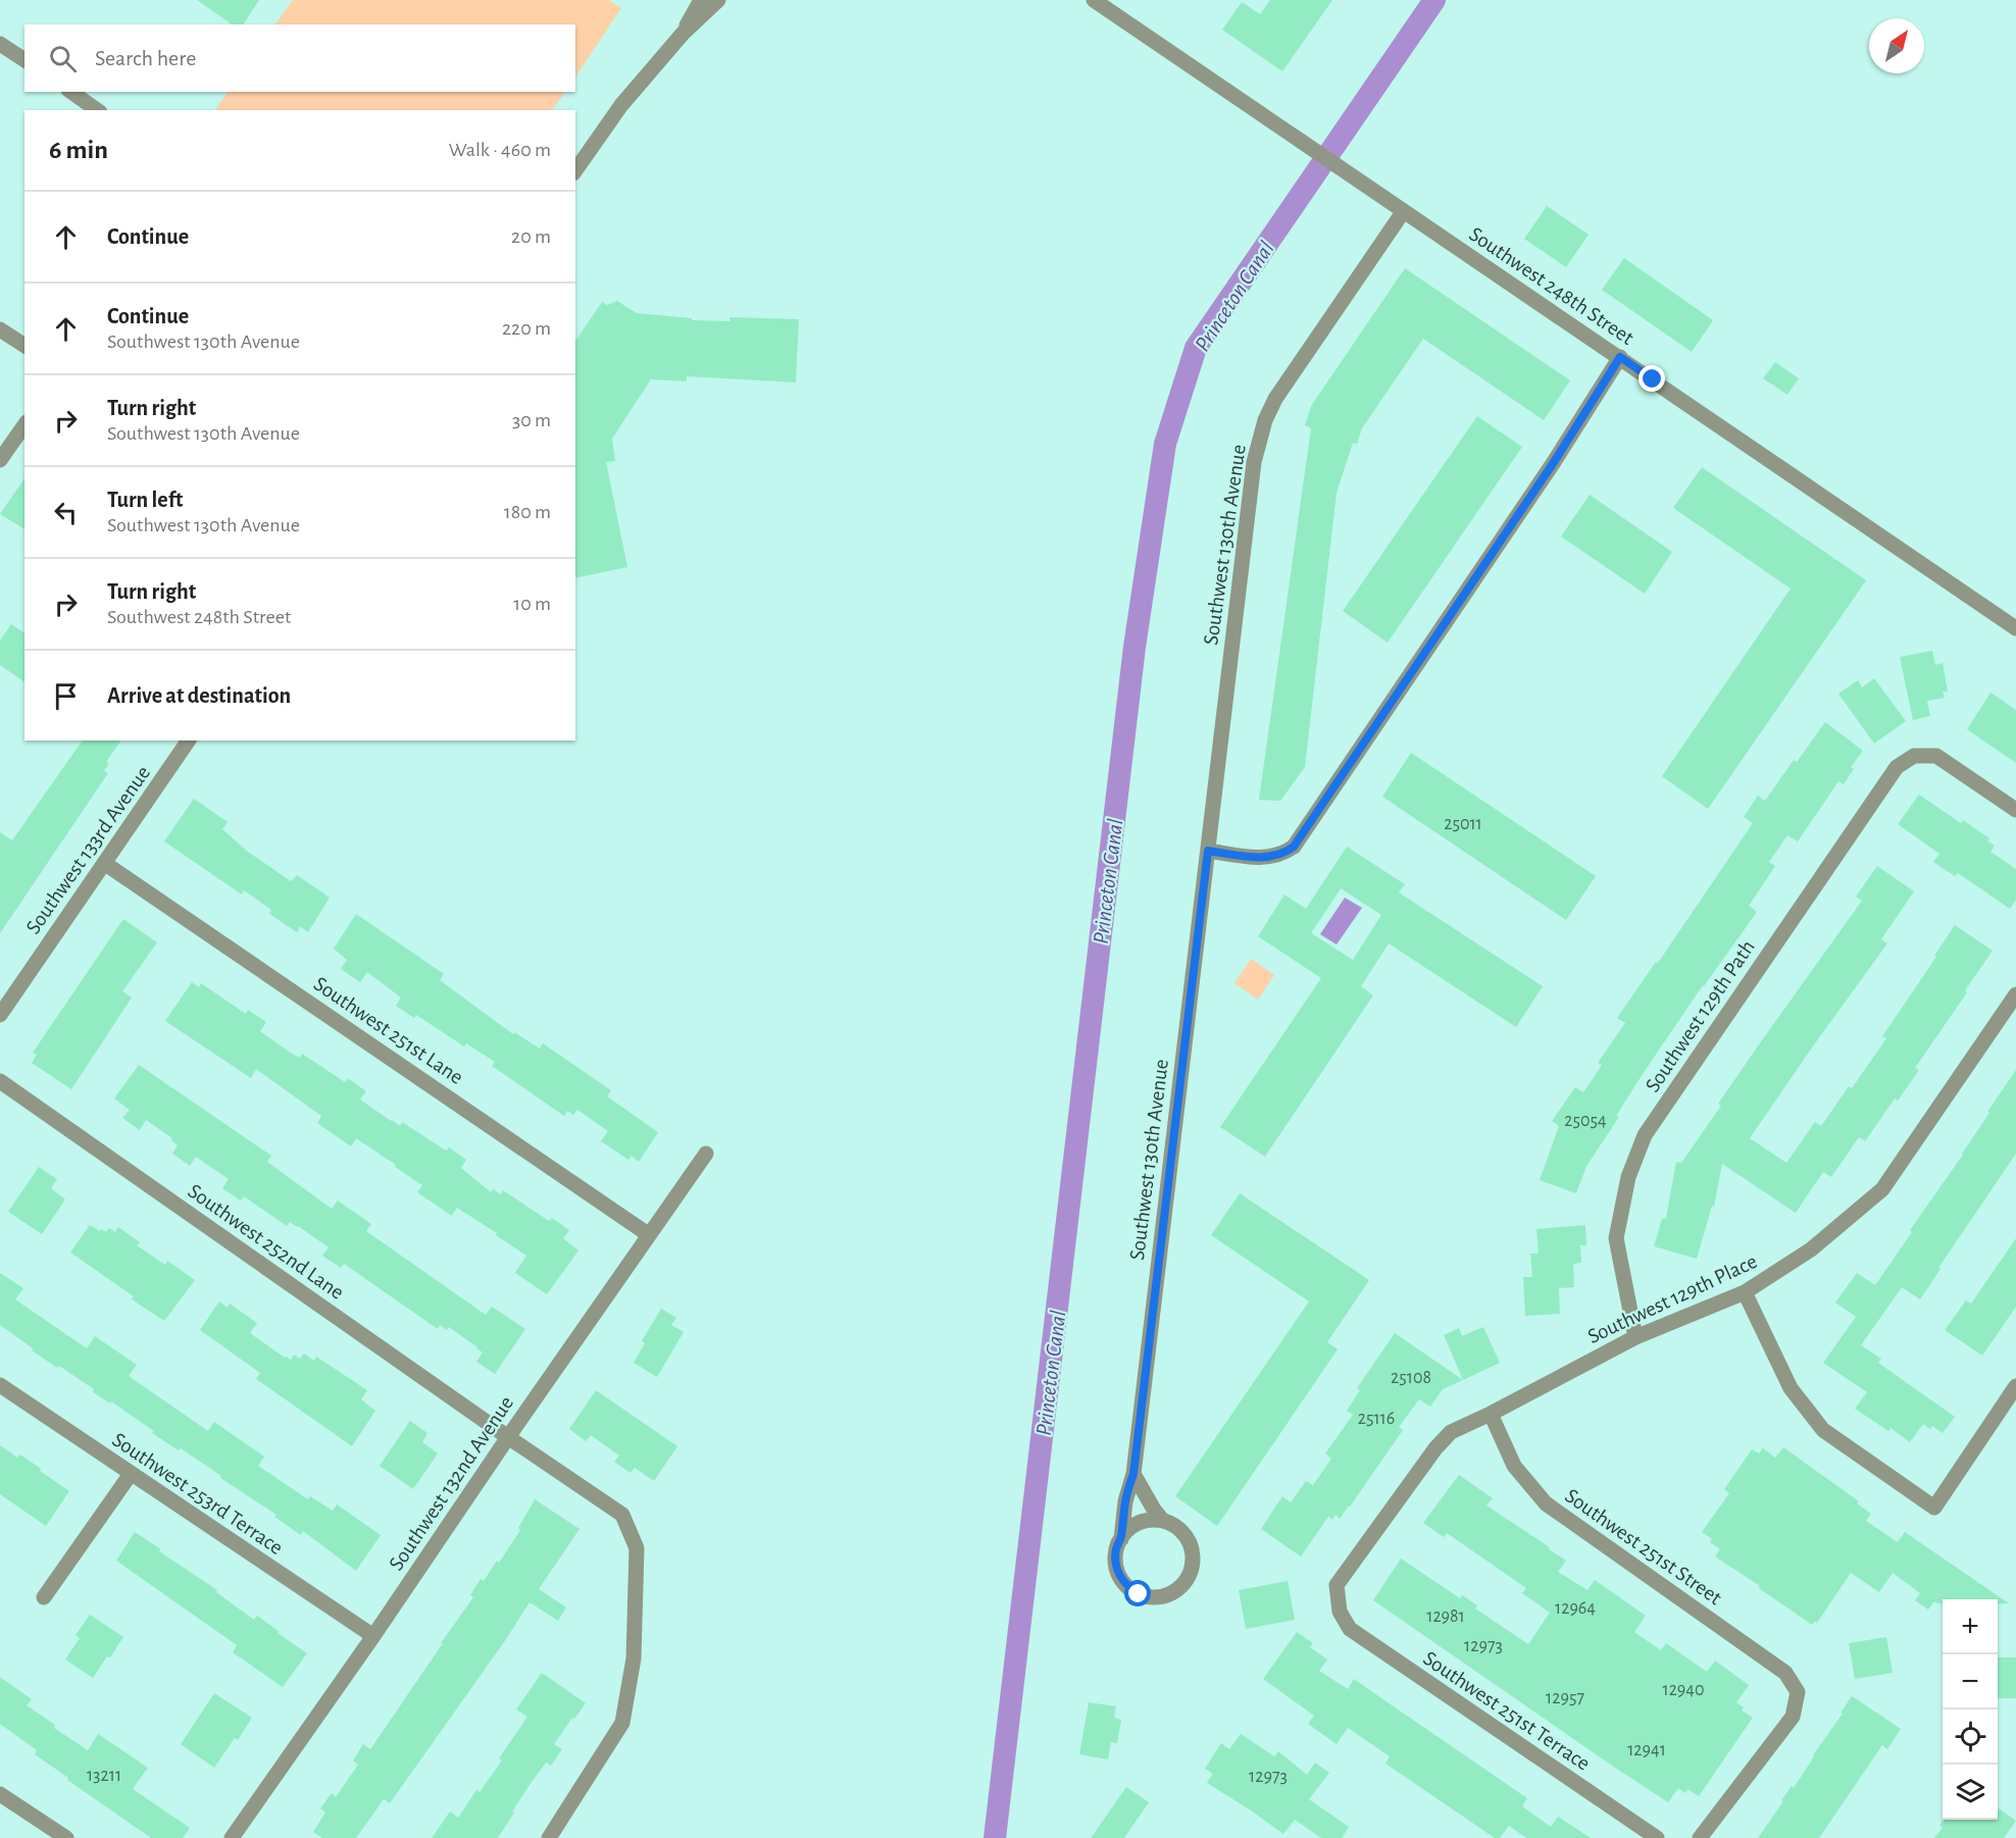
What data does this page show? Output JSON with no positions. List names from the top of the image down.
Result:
{
  "streets": {
    "street": [
      "Southwest 248th Street",
      "Southwest 130th Avenue",
      "Southwest 133rd Avenue",
      "Southwest 129th Path",
      "Southwest 251st Lane",
      "Southwest 252nd Lane",
      "Southwest 129th Place",
      "Southwest 132nd Avenue",
      "Southwest 253rd Terrace",
      "Southwest 251st Street",
      "Southwest 251st Terrace"
    ]
  },
  "crossings": [
    ["Southwest 248th Street", "Southwest 130th Avenue"],
    ["Southwest 133rd Avenue", "Southwest 251st Lane"],
    ["Southwest 129th Path", "Southwest 129th Place"],
    ["Southwest 251st Lane", "Southwest 132nd Avenue"],
    ["Southwest 252nd Lane", "Southwest 132nd Avenue"],
    ["Southwest 129th Place", "Southwest 251st Street"],
    ["Southwest 129th Place", "Southwest 251st Terrace"],
    ["Southwest 132nd Avenue", "Southwest 253rd Terrace"]
  ],
  "water": ["Princeton Canal"],
  "house_numbers": [
    "25011",
    "25054",
    "25108",
    "25116",
    "12964",
    "12981",
    "12973",
    "12940",
    "12957",
    "12941",
    "13211",
    "12973"
  ],
  "north": "top right",
  "page": {
    "search": "Search here",
    "heading": ["6 min", "Walk · 460 m"],
    "list": [
      ["Continue", "20 m"],
      ["Continue", "Southwest 130th Avenue", "220 m"],
      ["Turn right", "Southwest 130th Avenue", "30 m"],
      ["Turn left", "Southwest 130th Avenue", "180 m"],
      ["Turn right", "Southwest 248th Street", "10 m"],
      "Arrive at destination"
    ],
    "map_buttons": ["+", "−"]
  }
}
